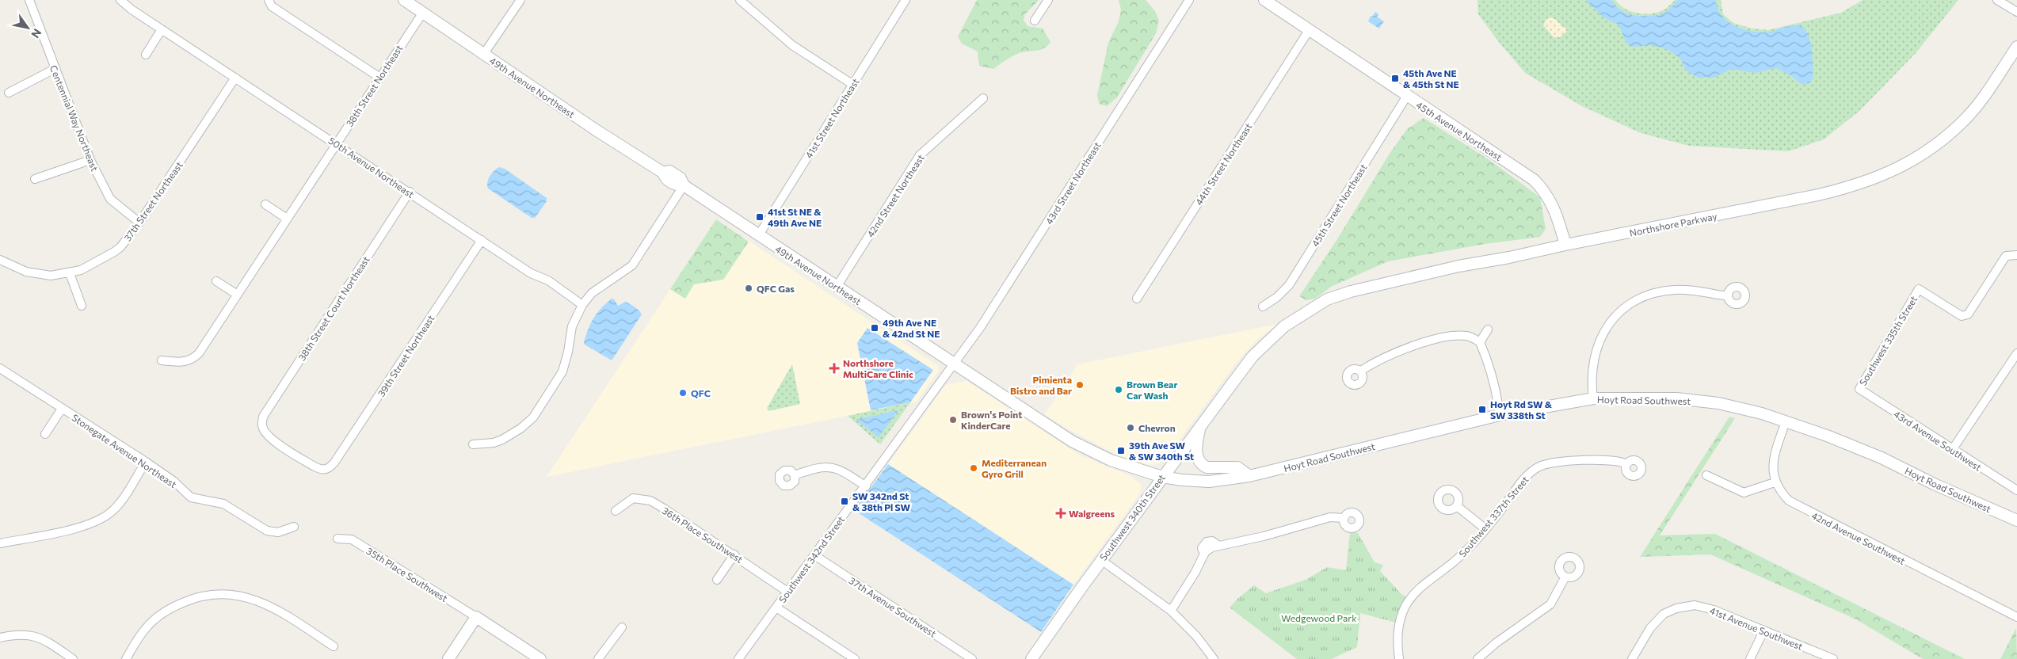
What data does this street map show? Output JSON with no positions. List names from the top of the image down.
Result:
{
  "streets": {
    "main road": [
      "49th Avenue Northeast",
      "45th Avenue Northeast",
      "Northshore Parkway",
      "Hoyt Road Southwest",
      "Southwest 340th Street"
    ],
    "street": [
      "38th Street Northeast",
      "Centennial Way Northeast",
      "41st Street Northeast",
      "44th Street Northeast",
      "50th Avenue Northeast",
      "43rd Street Northeast",
      "42nd Street Northeast",
      "37th Street Northeast",
      "45th Street Northeast",
      "38th Street Court Northeast",
      "Southwest 335th Street",
      "39th Street Northeast",
      "43rd Avenue Southwest",
      "Stonegate Avenue Northeast",
      "Southwest 337th Street",
      "36th Place Southwest",
      "42nd Avenue Southwest",
      "Southwest 342nd Street",
      "35th Place Southwest",
      "37th Avenue Southwest",
      "41st Avenue Southwest"
    ]
  },
  "crossings": [
    ["38th Street Northeast", "49th Avenue Northeast"],
    ["38th Street Northeast", "50th Avenue Northeast"],
    ["49th Avenue Northeast", "41st Street Northeast"],
    ["49th Avenue Northeast", "43rd Street Northeast"],
    ["49th Avenue Northeast", "42nd Street Northeast"],
    ["49th Avenue Northeast", "Hoyt Road Southwest"],
    ["49th Avenue Northeast", "Southwest 340th Street"],
    ["49th Avenue Northeast", "Southwest 342nd Street"],
    ["Centennial Way Northeast", "37th Street Northeast"],
    ["45th Avenue Northeast", "44th Street Northeast"],
    ["45th Avenue Northeast", "45th Street Northeast"],
    ["45th Avenue Northeast", "Northshore Parkway"],
    ["50th Avenue Northeast", "37th Street Northeast"],
    ["50th Avenue Northeast", "38th Street Court Northeast"],
    ["50th Avenue Northeast", "39th Street Northeast"],
    ["43rd Street Northeast", "Southwest 342nd Street"],
    ["Northshore Parkway", "Southwest 340th Street"],
    ["38th Street Court Northeast", "39th Street Northeast"],
    ["Southwest 335th Street", "43rd Avenue Southwest"],
    ["Hoyt Road Southwest", "Southwest 340th Street"],
    ["36th Place Southwest", "Southwest 342nd Street"],
    ["Southwest 342nd Street", "37th Avenue Southwest"]
  ],
  "parks": ["Wedgewood Park"],
  "places": {
    "transit": [
      "45th Ave NE & 45th St NE",
      "41st St NE & 49th Ave NE",
      "49th Ave NE & 42nd St NE",
      "Hoyt Rd SW & SW 338th St",
      "39th Ave SW & SW 340th St",
      "SW 342nd St & 38th Pl SW"
    ],
    "other": [
      "QFC Gas",
      "Pimienta Bistro and Bar",
      "Brown Bear Car Wash",
      "QFC",
      "Brown's Point KinderCare",
      "Chevron",
      "Mediterranean Gyro Grill"
    ],
    "health": ["Northshore MultiCare Clinic", "Walgreens"]
  },
  "north": "bottom right"
}
